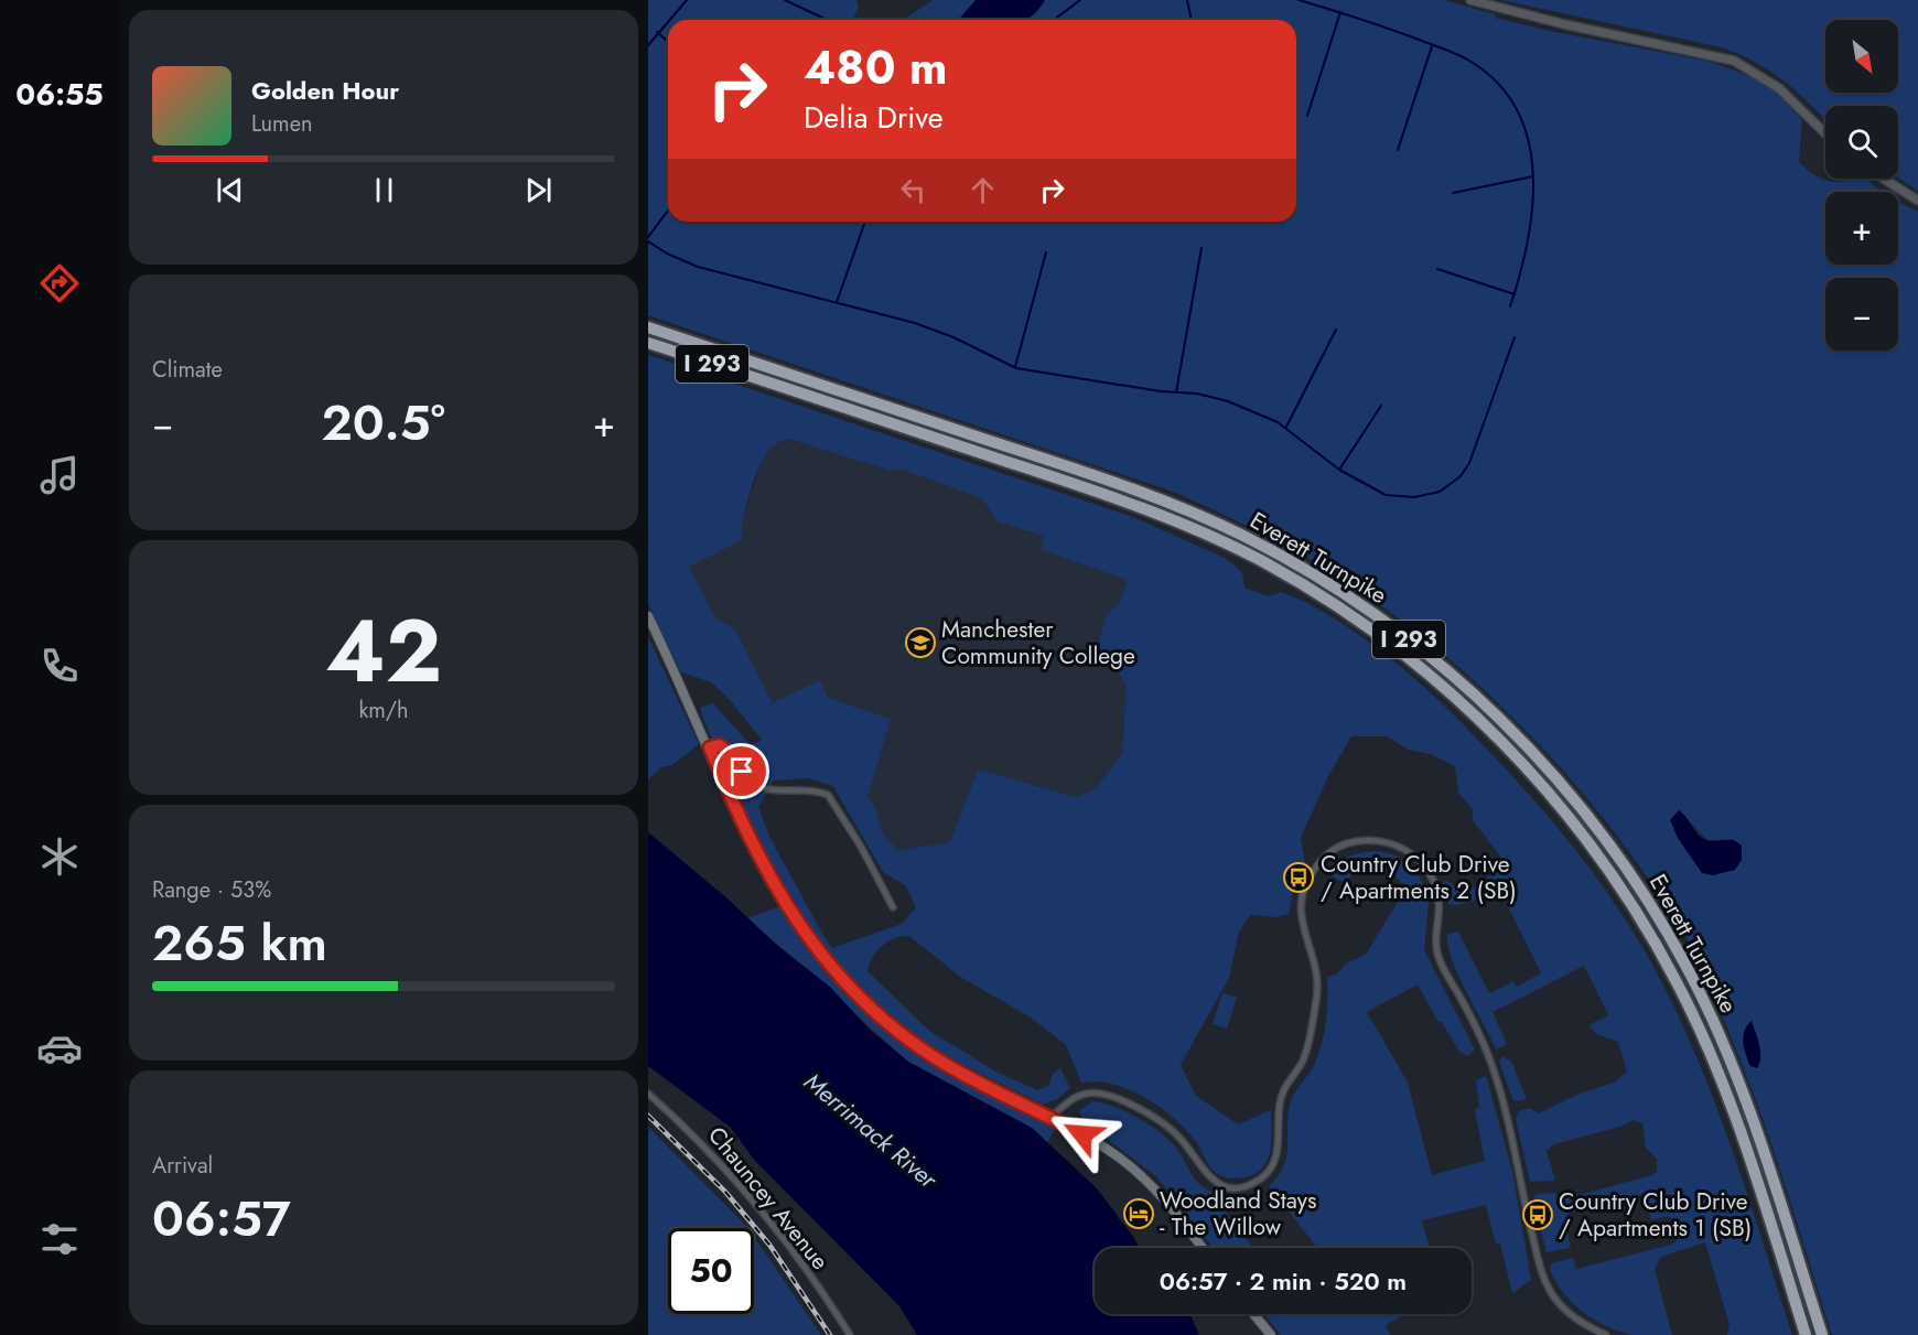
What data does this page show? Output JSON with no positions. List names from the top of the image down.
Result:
{
  "streets": {
    "highway": ["I 293", "Everett Turnpike"],
    "street": ["Chauncey Avenue"]
  },
  "water": ["Merrimack River"],
  "places": {
    "school or university": ["Manchester Community College"],
    "bus stop": ["Country Club Drive / Apartments 2 (SB)", "Country Club Drive / Apartments 1 (SB)"],
    "hotel": ["Woodland Stays - The Willow"]
  },
  "north": "bottom right",
  "page": {
    "tabs": "06:55",
    "map_buttons": ["+", "−"],
    "turn": ["480 m", "Delia Drive"],
    "song": ["Golden Hour", "Lumen"],
    "tile": [
      "Climate",
      ["42", "km/h"],
      ["Range · 53%", "265 km"],
      ["Arrival", "06:57"]
    ],
    "heat": ["−", "20.5°", "+"],
    "limit": "50",
    "trip": "06:57 · 2 min · 520 m"
  }
}
